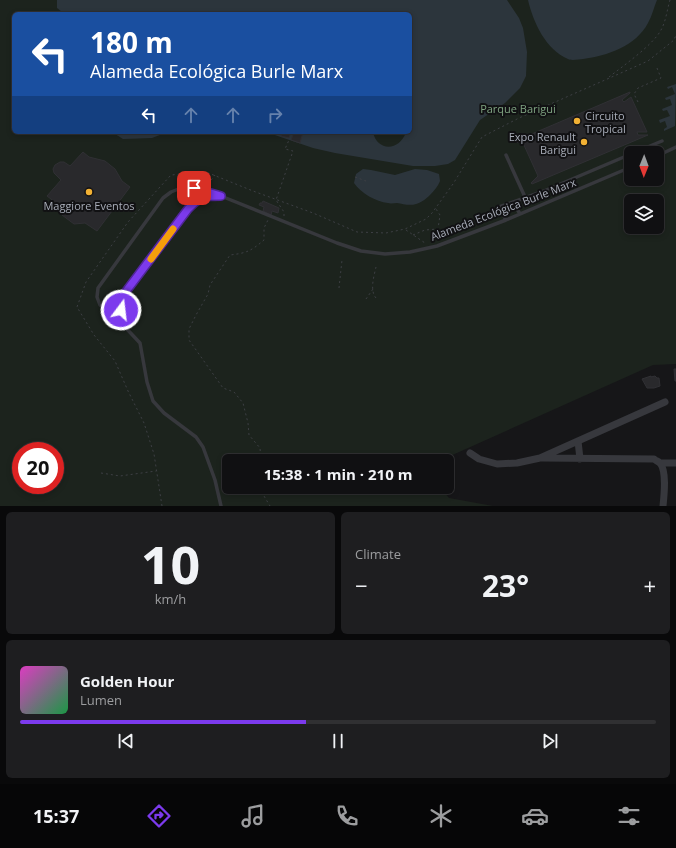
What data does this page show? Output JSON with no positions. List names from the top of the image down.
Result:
{
  "streets": {
    "lane": ["Alameda Ecológica Burle Marx"]
  },
  "parks": ["Parque Barigui"],
  "places": ["Circuito Tropical", "Expo Renault Barigui", "Maggiore Eventos"],
  "north": "bottom",
  "page": {
    "turn": ["180 m", "Alameda Ecológica Burle Marx"],
    "limit": "20",
    "trip": "15:38 · 1 min · 210 m",
    "tile": [
      ["10", "km/h"],
      "Climate"
    ],
    "heat": ["−", "23°", "+"],
    "song": ["Golden Hour", "Lumen"],
    "tabs": "15:37"
  }
}
